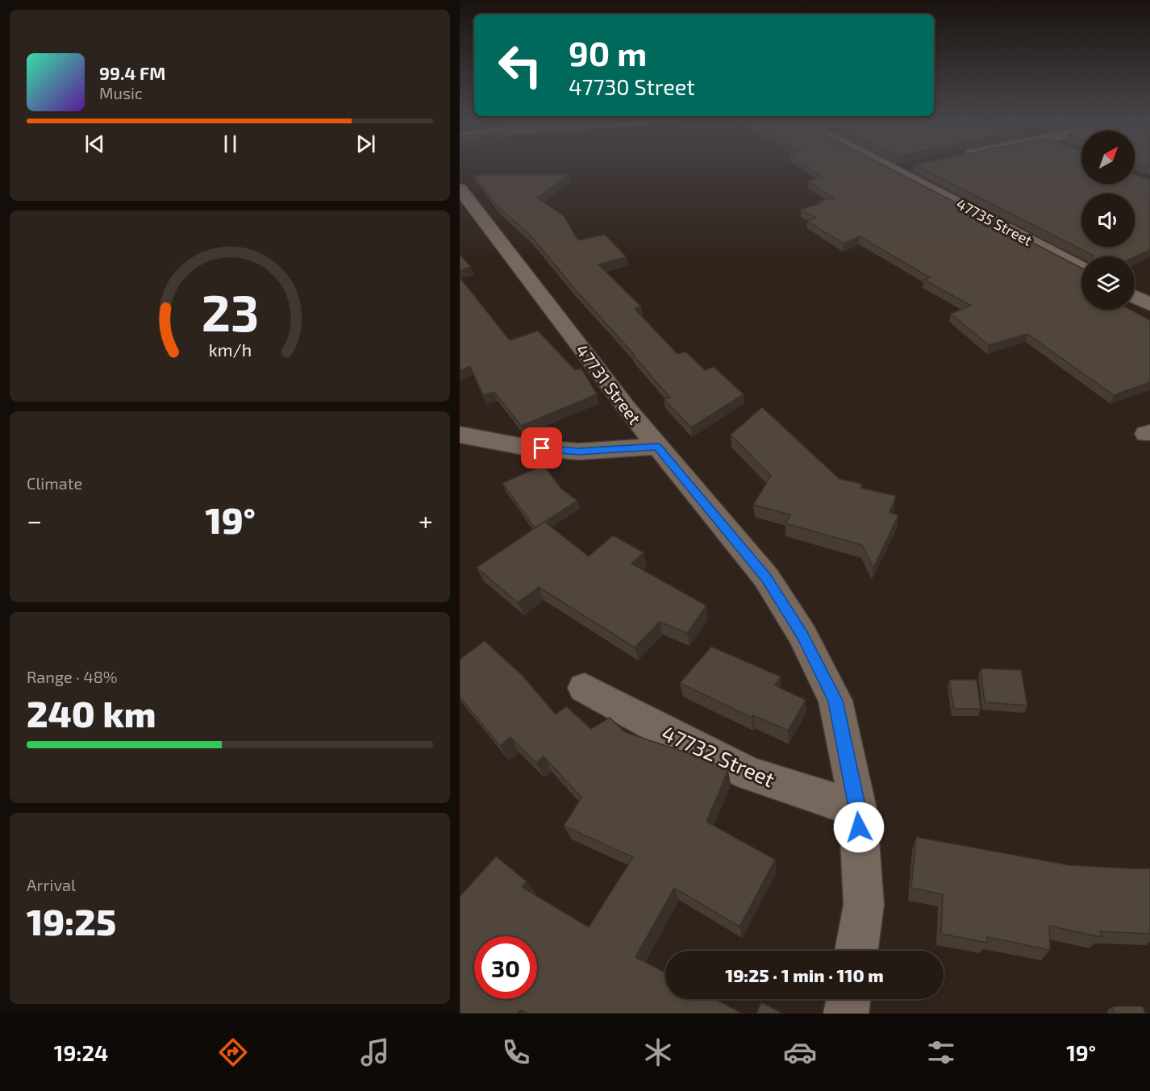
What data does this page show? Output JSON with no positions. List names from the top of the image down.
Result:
{
  "streets": {
    "street": ["47735 Street", "47731 Street", "47732 Street"]
  },
  "crossings": [
    ["47731 Street", "47732 Street"]
  ],
  "north": "top right",
  "page": {
    "turn": ["90 m", "47730 Street"],
    "song": ["99.4 FM", "Music"],
    "tile": [
      "Climate",
      ["Range · 48%", "240 km"],
      ["Arrival", "19:25"]
    ],
    "heat": ["−", "19°", "+"],
    "limit": "30",
    "trip": "19:25 · 1 min · 110 m",
    "tabs": ["19:24", "19°"],
    "gauge": ["23", "km/h"]
  }
}
